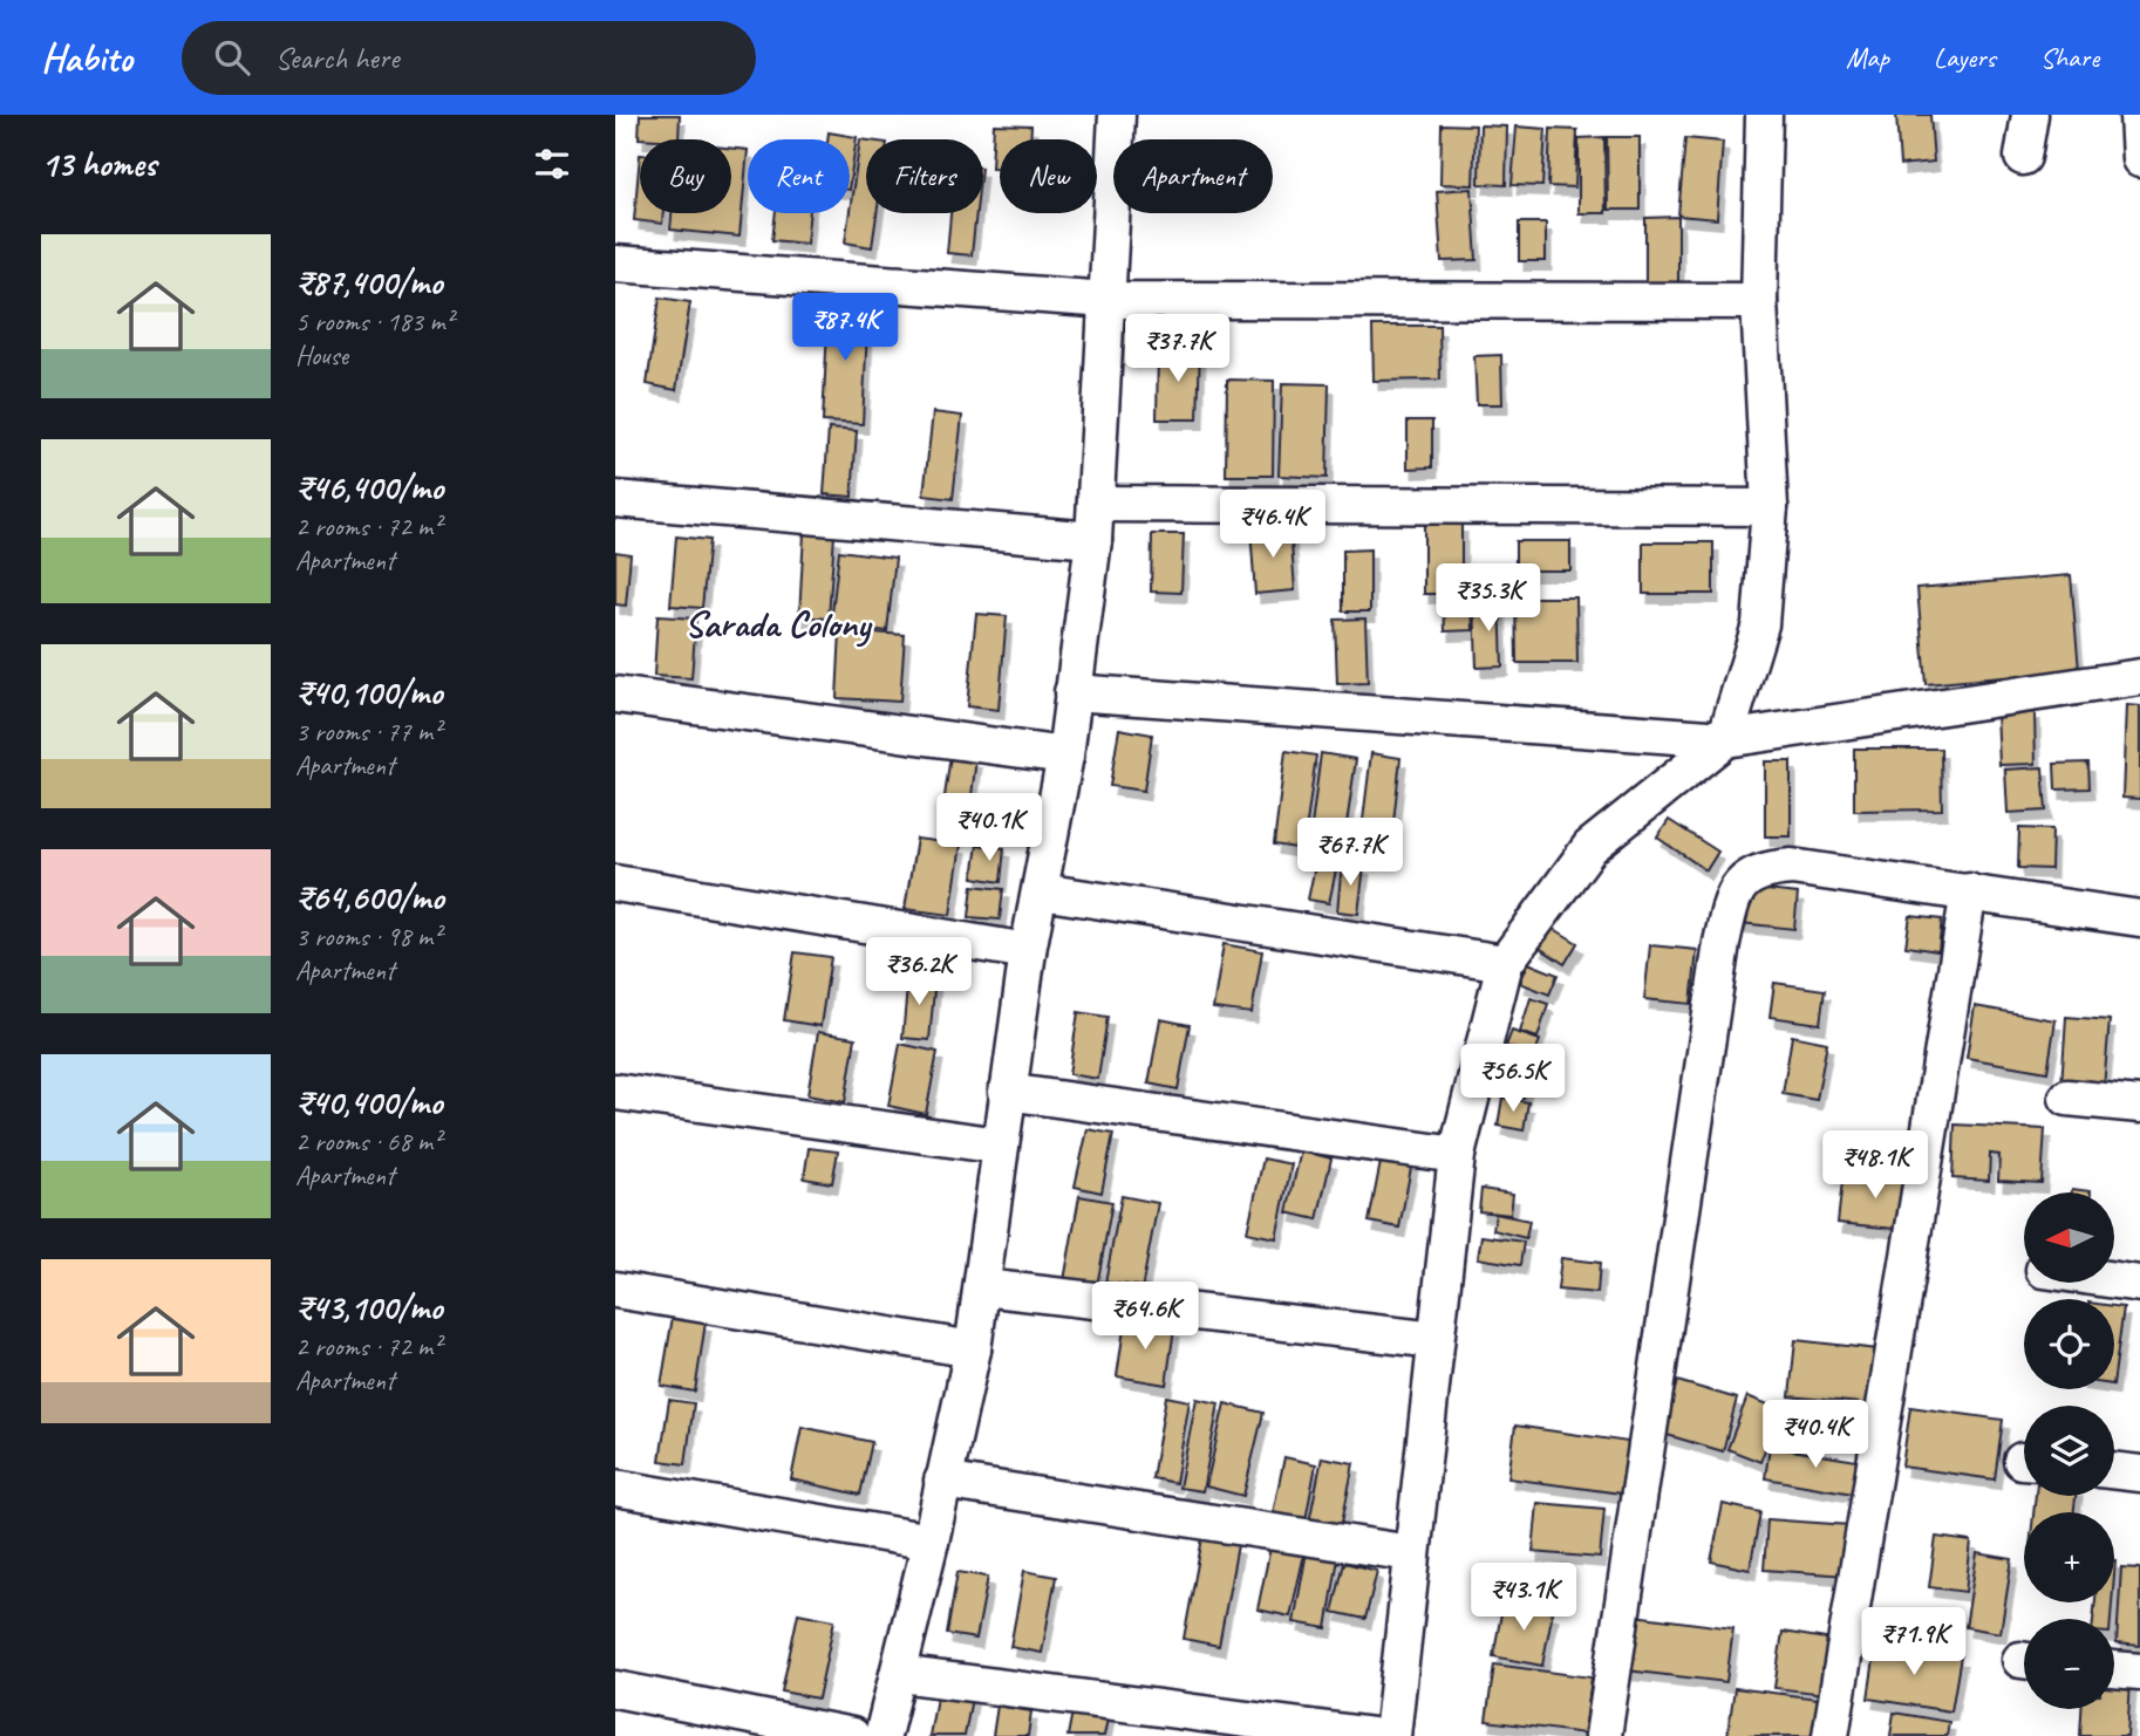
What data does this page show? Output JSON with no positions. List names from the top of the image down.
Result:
{
  "districts": ["Sarada Colony"],
  "north": "left",
  "page": {
    "header": "Habito",
    "search": "Search here",
    "nav": ["Map", "Layers", "Share"],
    "heading": "13 homes",
    "chip": [
      "Buy",
      "Rent",
      "Filters",
      "New",
      "Apartment"
    ],
    "list": [
      {
        "name": "₹87,400/mo",
        "note": "5 rooms · 183 m² · House"
      },
      {
        "name": "₹46,400/mo",
        "note": "2 rooms · 72 m² · Apartment"
      },
      {
        "name": "₹40,100/mo",
        "note": "3 rooms · 77 m² · Apartment"
      },
      {
        "name": "₹64,600/mo",
        "note": "3 rooms · 98 m² · Apartment"
      },
      {
        "name": "₹40,400/mo",
        "note": "2 rooms · 68 m² · Apartment"
      },
      {
        "name": "₹43,100/mo",
        "note": "2 rooms · 72 m² · Apartment"
      }
    ],
    "price": [
      "₹87.4K",
      "₹37.7K",
      "₹46.4K",
      "₹35.3K",
      "₹40.1K",
      "₹67.7K",
      "₹36.2K",
      "₹56.5K",
      "₹48.1K",
      "₹64.6K",
      "₹40.4K",
      "₹43.1K",
      "₹71.9K"
    ],
    "map_buttons": ["+", "−"]
  }
}
